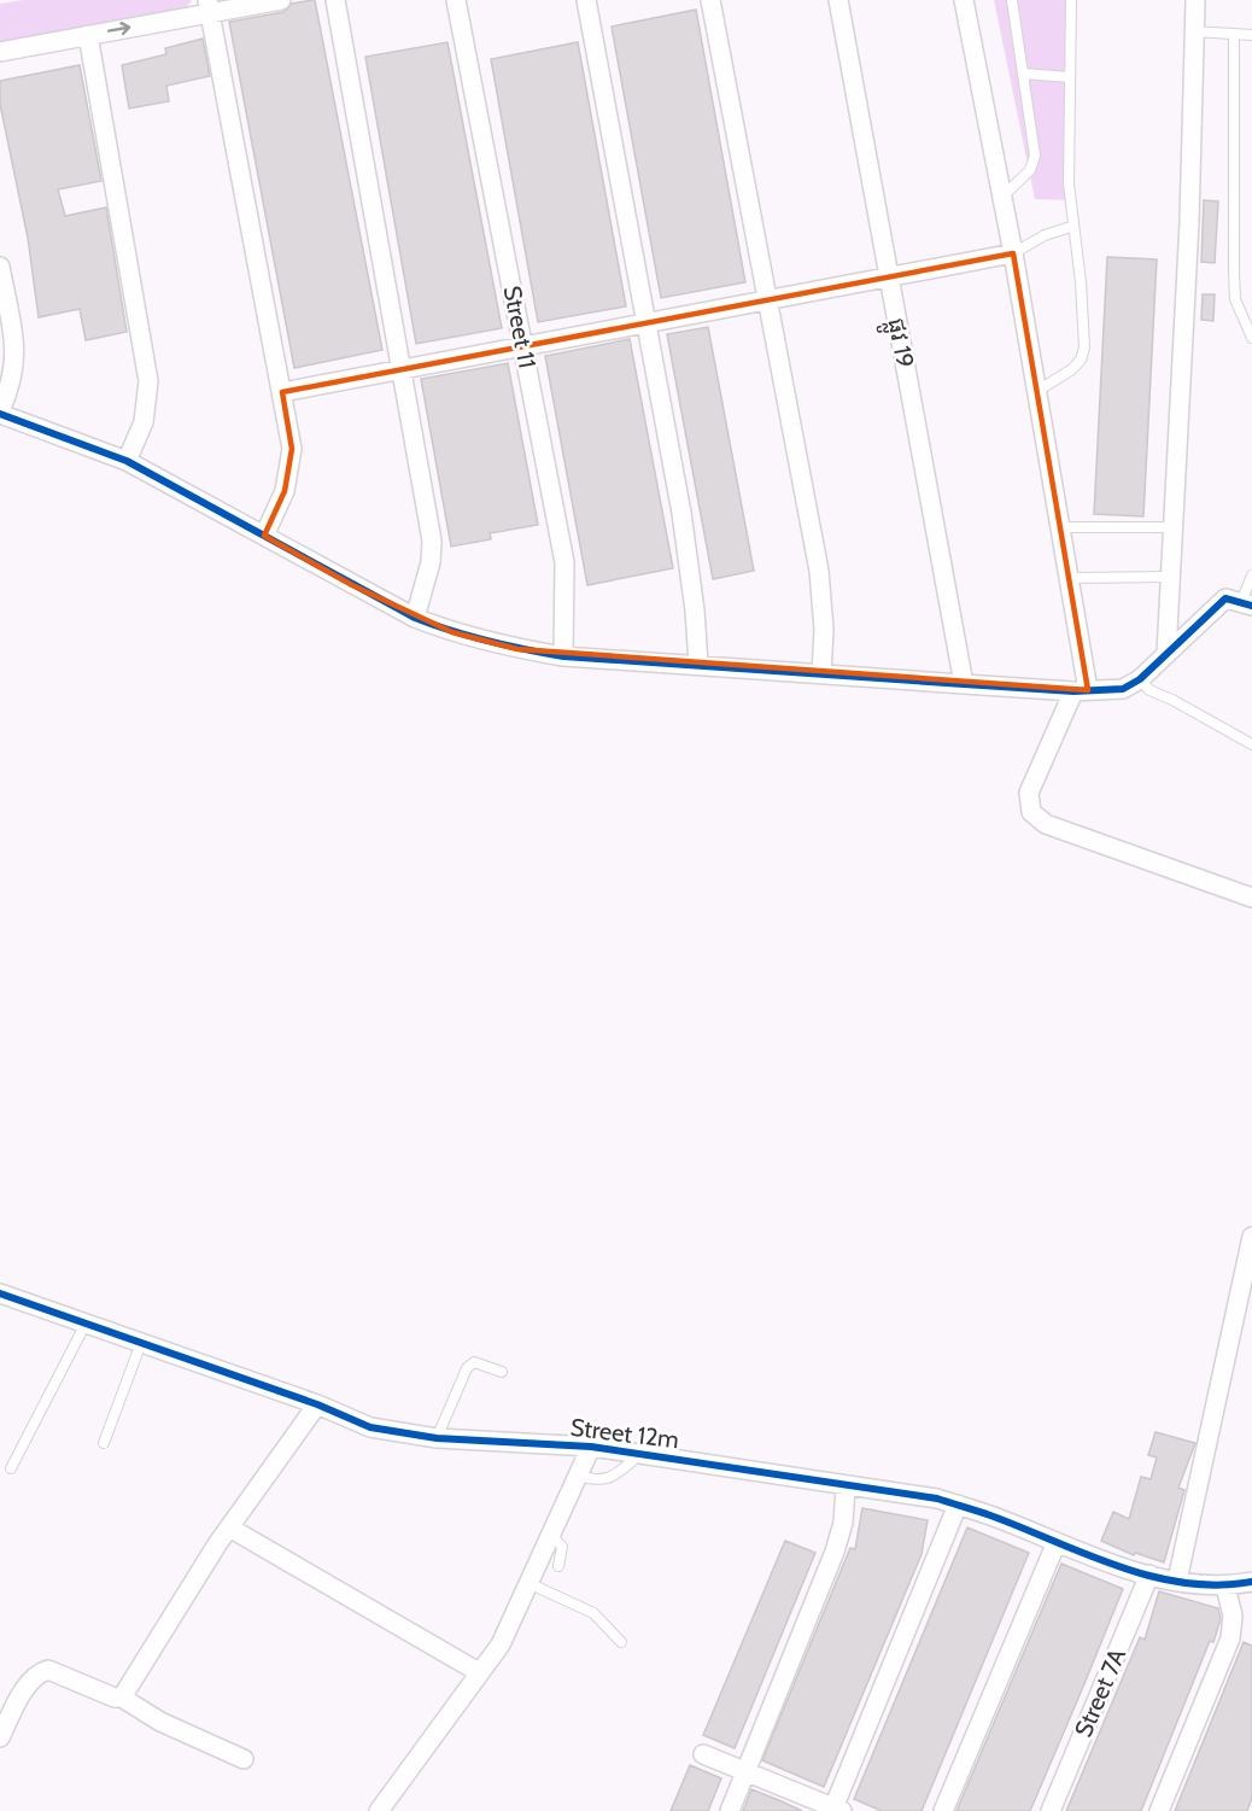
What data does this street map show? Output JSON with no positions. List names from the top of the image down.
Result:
{
  "streets": {
    "street": [
      "Street 11",
      "ផ្លូវ 19",
      "Street 12m",
      "Street 7A"
    ]
  },
  "crossings": [
    ["Street 12m", "Street 7A"]
  ]
}
